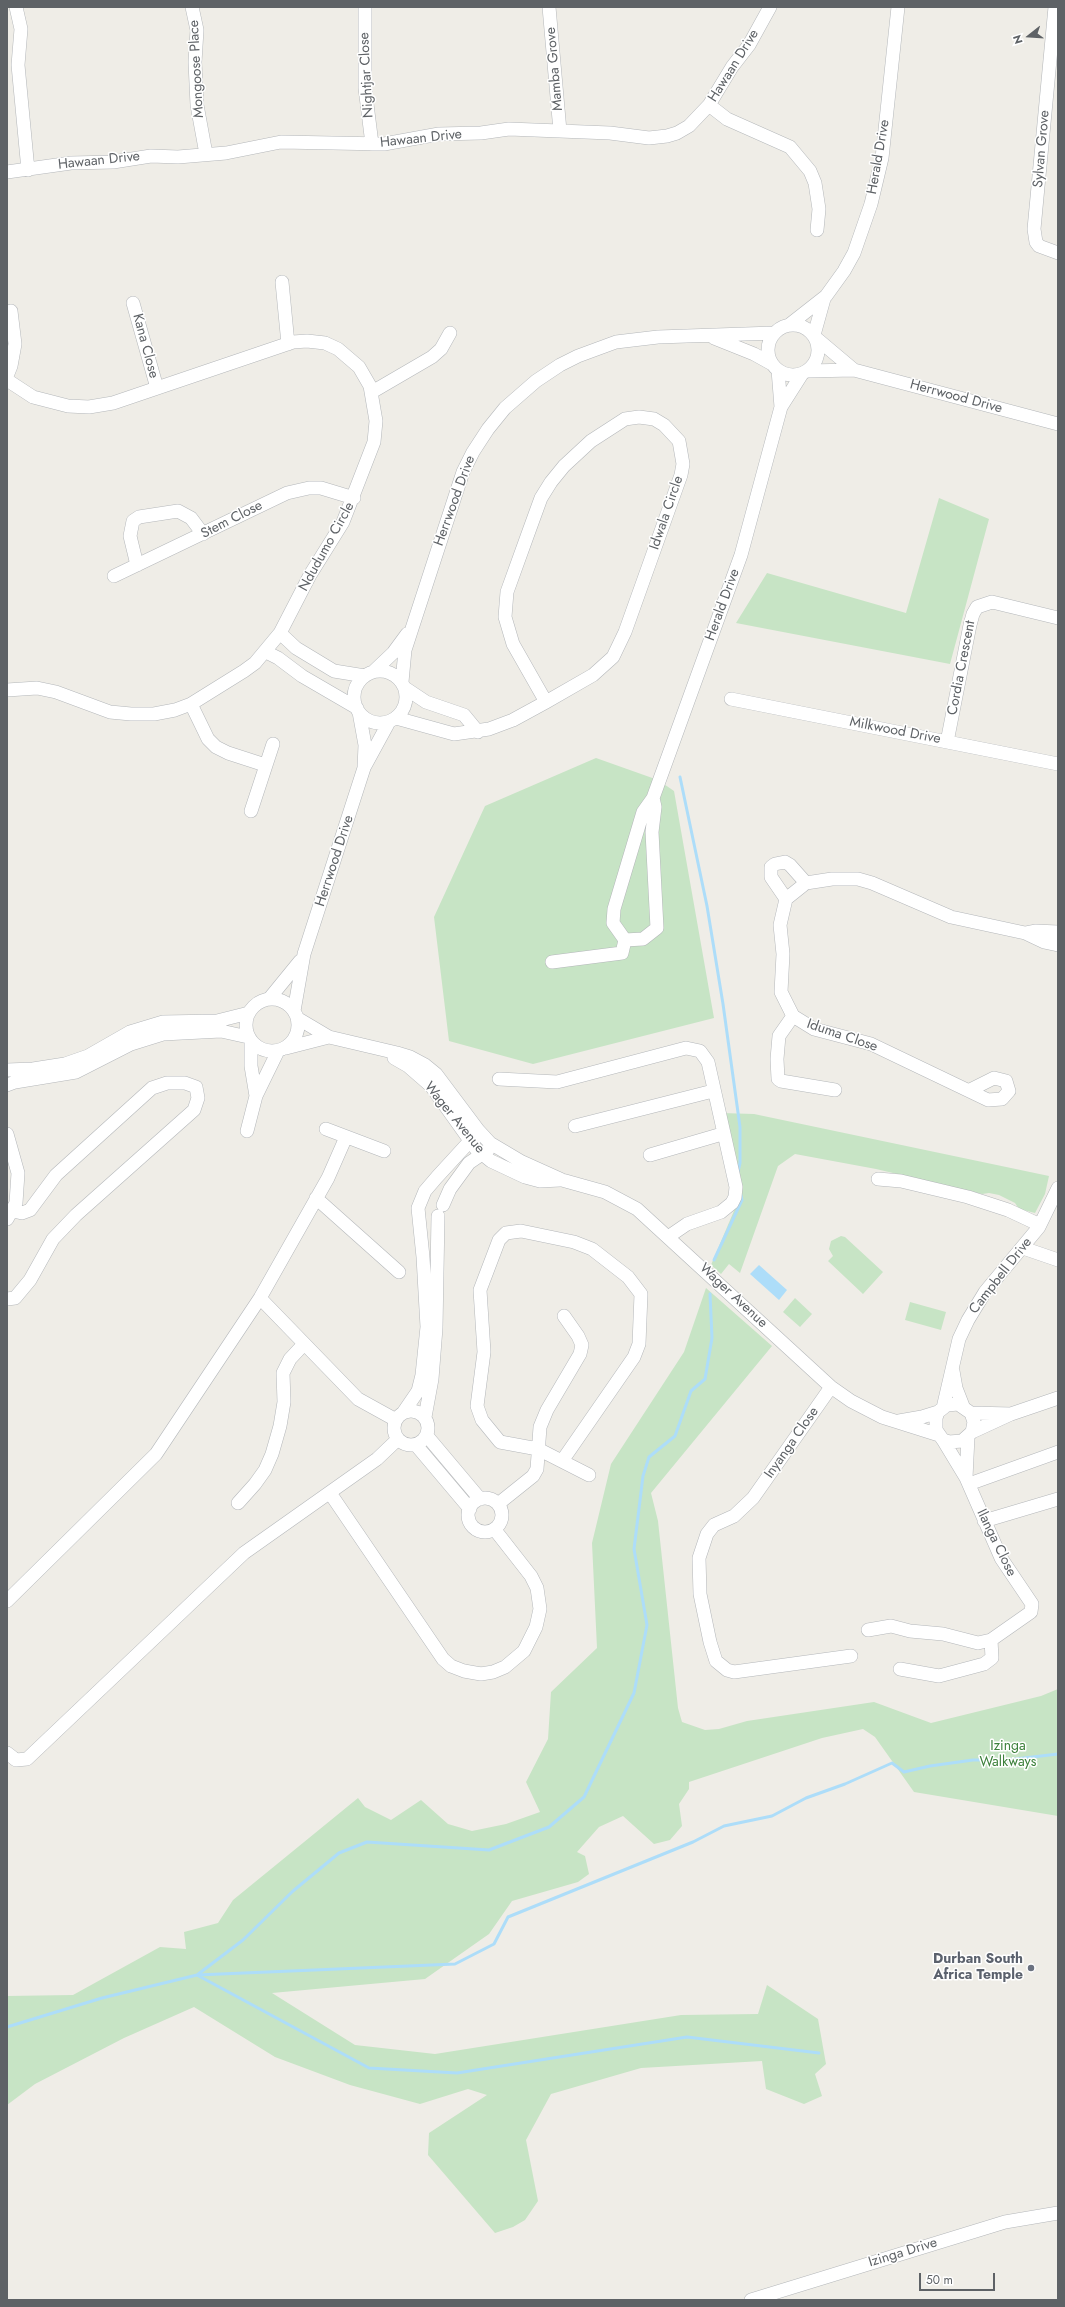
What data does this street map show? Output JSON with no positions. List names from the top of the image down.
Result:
{
  "streets": {
    "street": [
      "Hawaan Drive",
      "Mongoose Place",
      "Mamba Grove",
      "Nightjar Close",
      "Sylvan Grove",
      "Herald Drive",
      "Kana Close",
      "Herrwood Drive",
      "Idwala Circle",
      "Stem Close",
      "Ndudumo Circle",
      "Cordia Crescent",
      "Milkwood Drive",
      "Iduma Close",
      "Wager Avenue",
      "Campbell Drive",
      "Inyanga Close",
      "Ilanga Close",
      "Izinga Drive"
    ]
  },
  "crossings": [
    ["Hawaan Drive", "Mongoose Place"],
    ["Hawaan Drive", "Mamba Grove"],
    ["Hawaan Drive", "Nightjar Close"],
    ["Herald Drive", "Herrwood Drive"],
    ["Kana Close", "Ndudumo Circle"],
    ["Herrwood Drive", "Idwala Circle"],
    ["Stem Close", "Ndudumo Circle"],
    ["Cordia Crescent", "Milkwood Drive"],
    ["Wager Avenue", "Campbell Drive"],
    ["Wager Avenue", "Inyanga Close"],
    ["Wager Avenue", "Ilanga Close"],
    ["Campbell Drive", "Ilanga Close"]
  ],
  "parks": ["Izinga Walkways"],
  "places": ["Durban South Africa Temple"],
  "scale_bar": "50 m",
  "north": "left"
}
